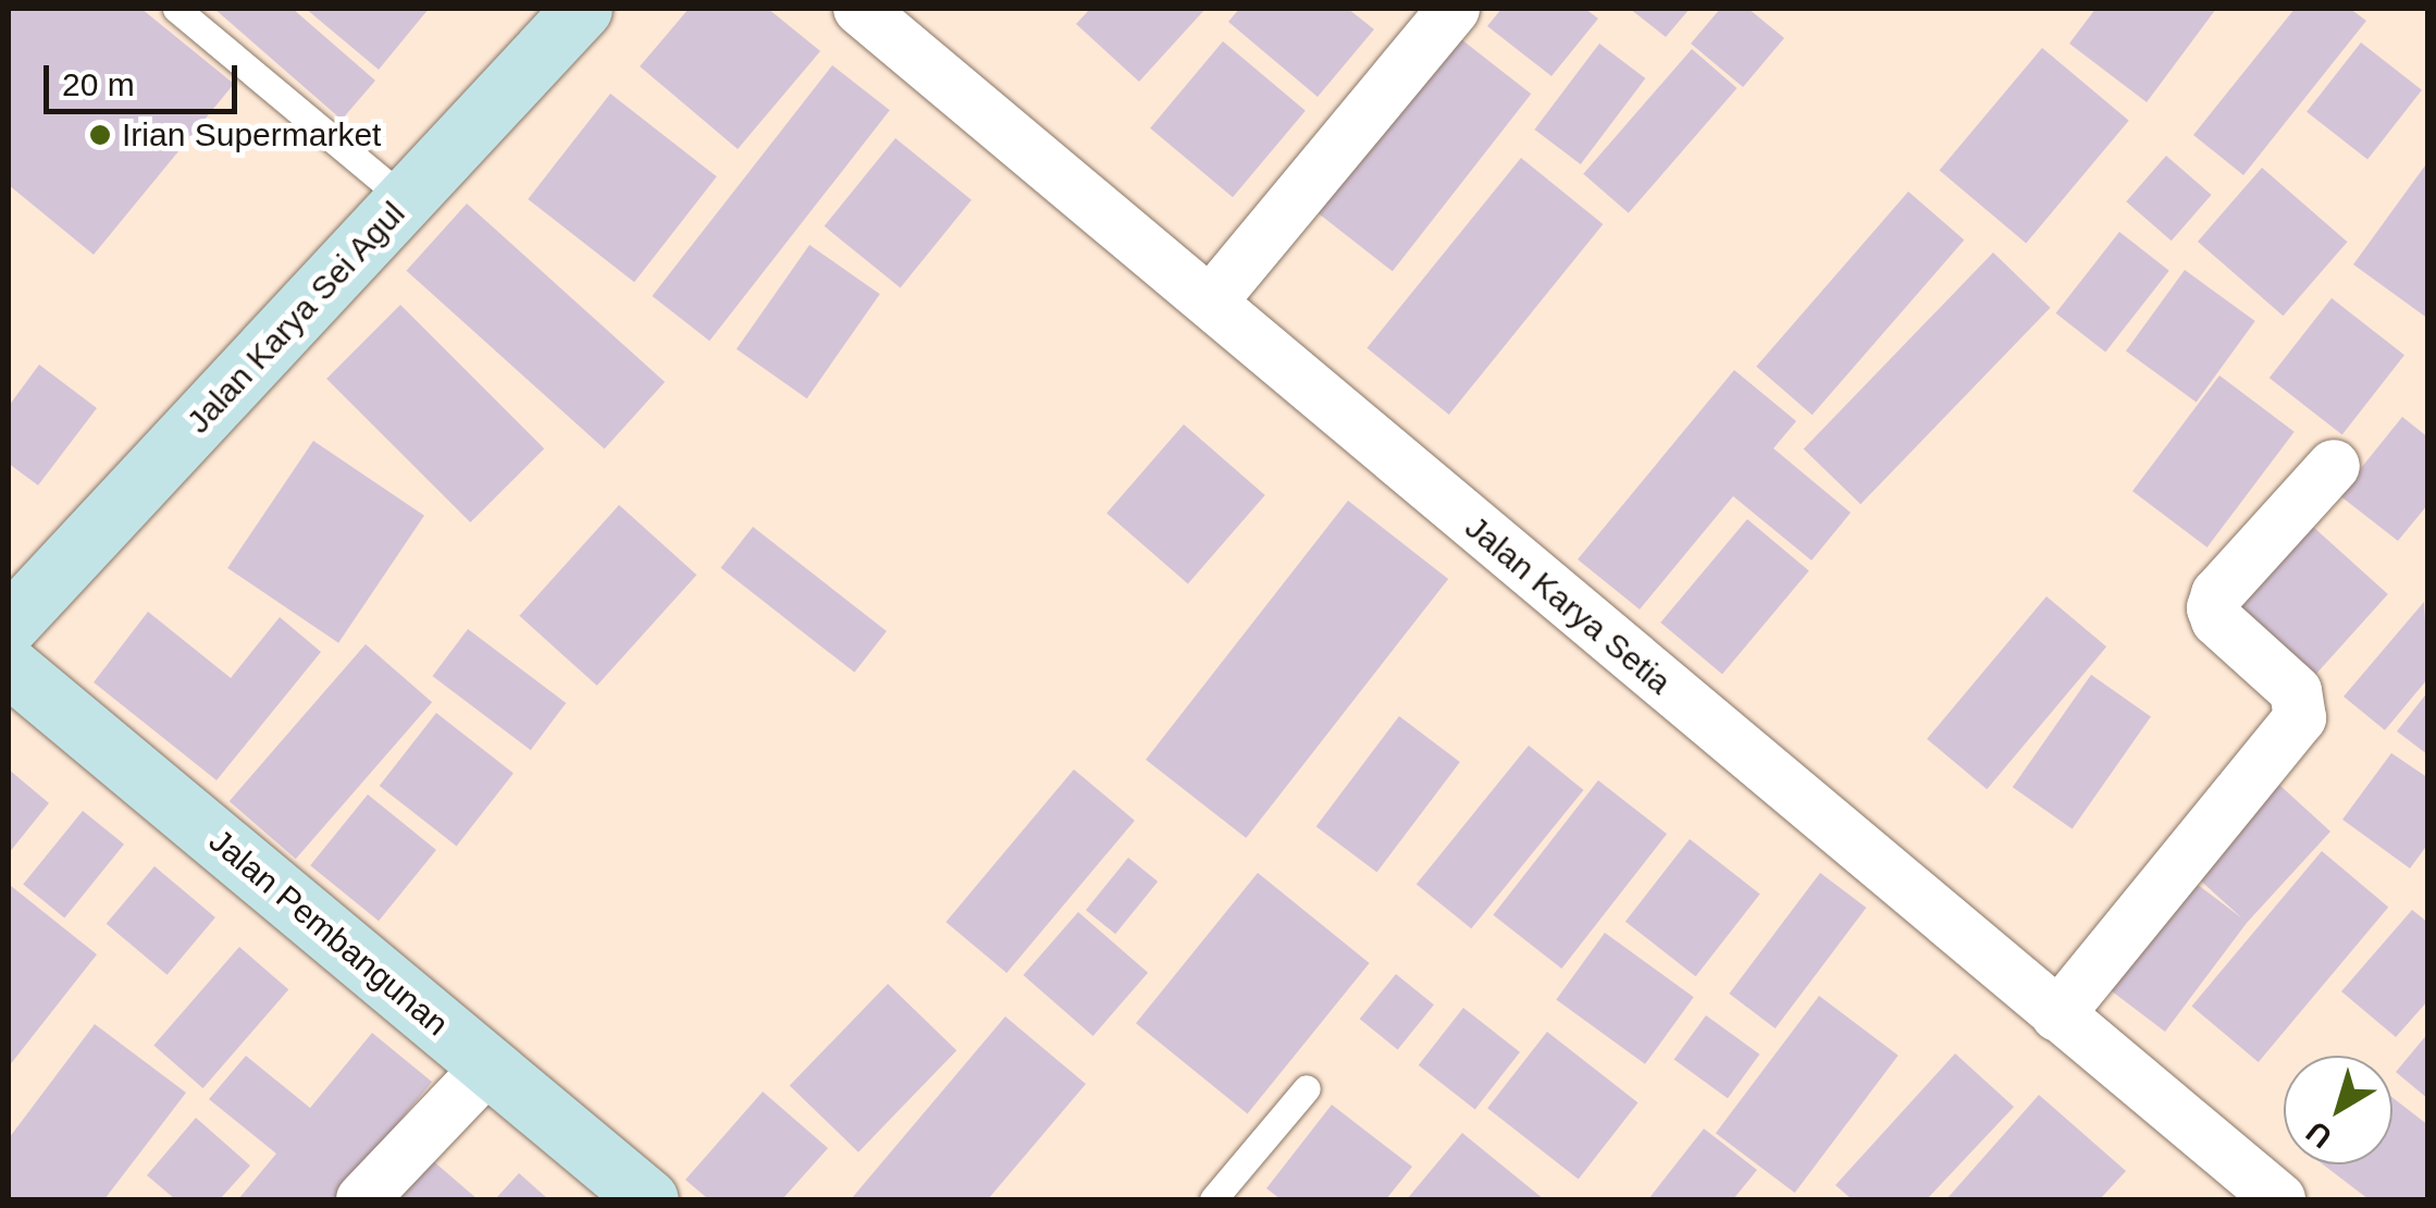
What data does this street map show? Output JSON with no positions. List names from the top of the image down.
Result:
{
  "streets": {
    "main road": ["Jalan Karya Sei Agul", "Jalan Pembangunan"],
    "street": ["Jalan Karya Setia"]
  },
  "places": ["Irian Supermarket"],
  "scale_bar": "20 m",
  "north": "bottom left"
}
